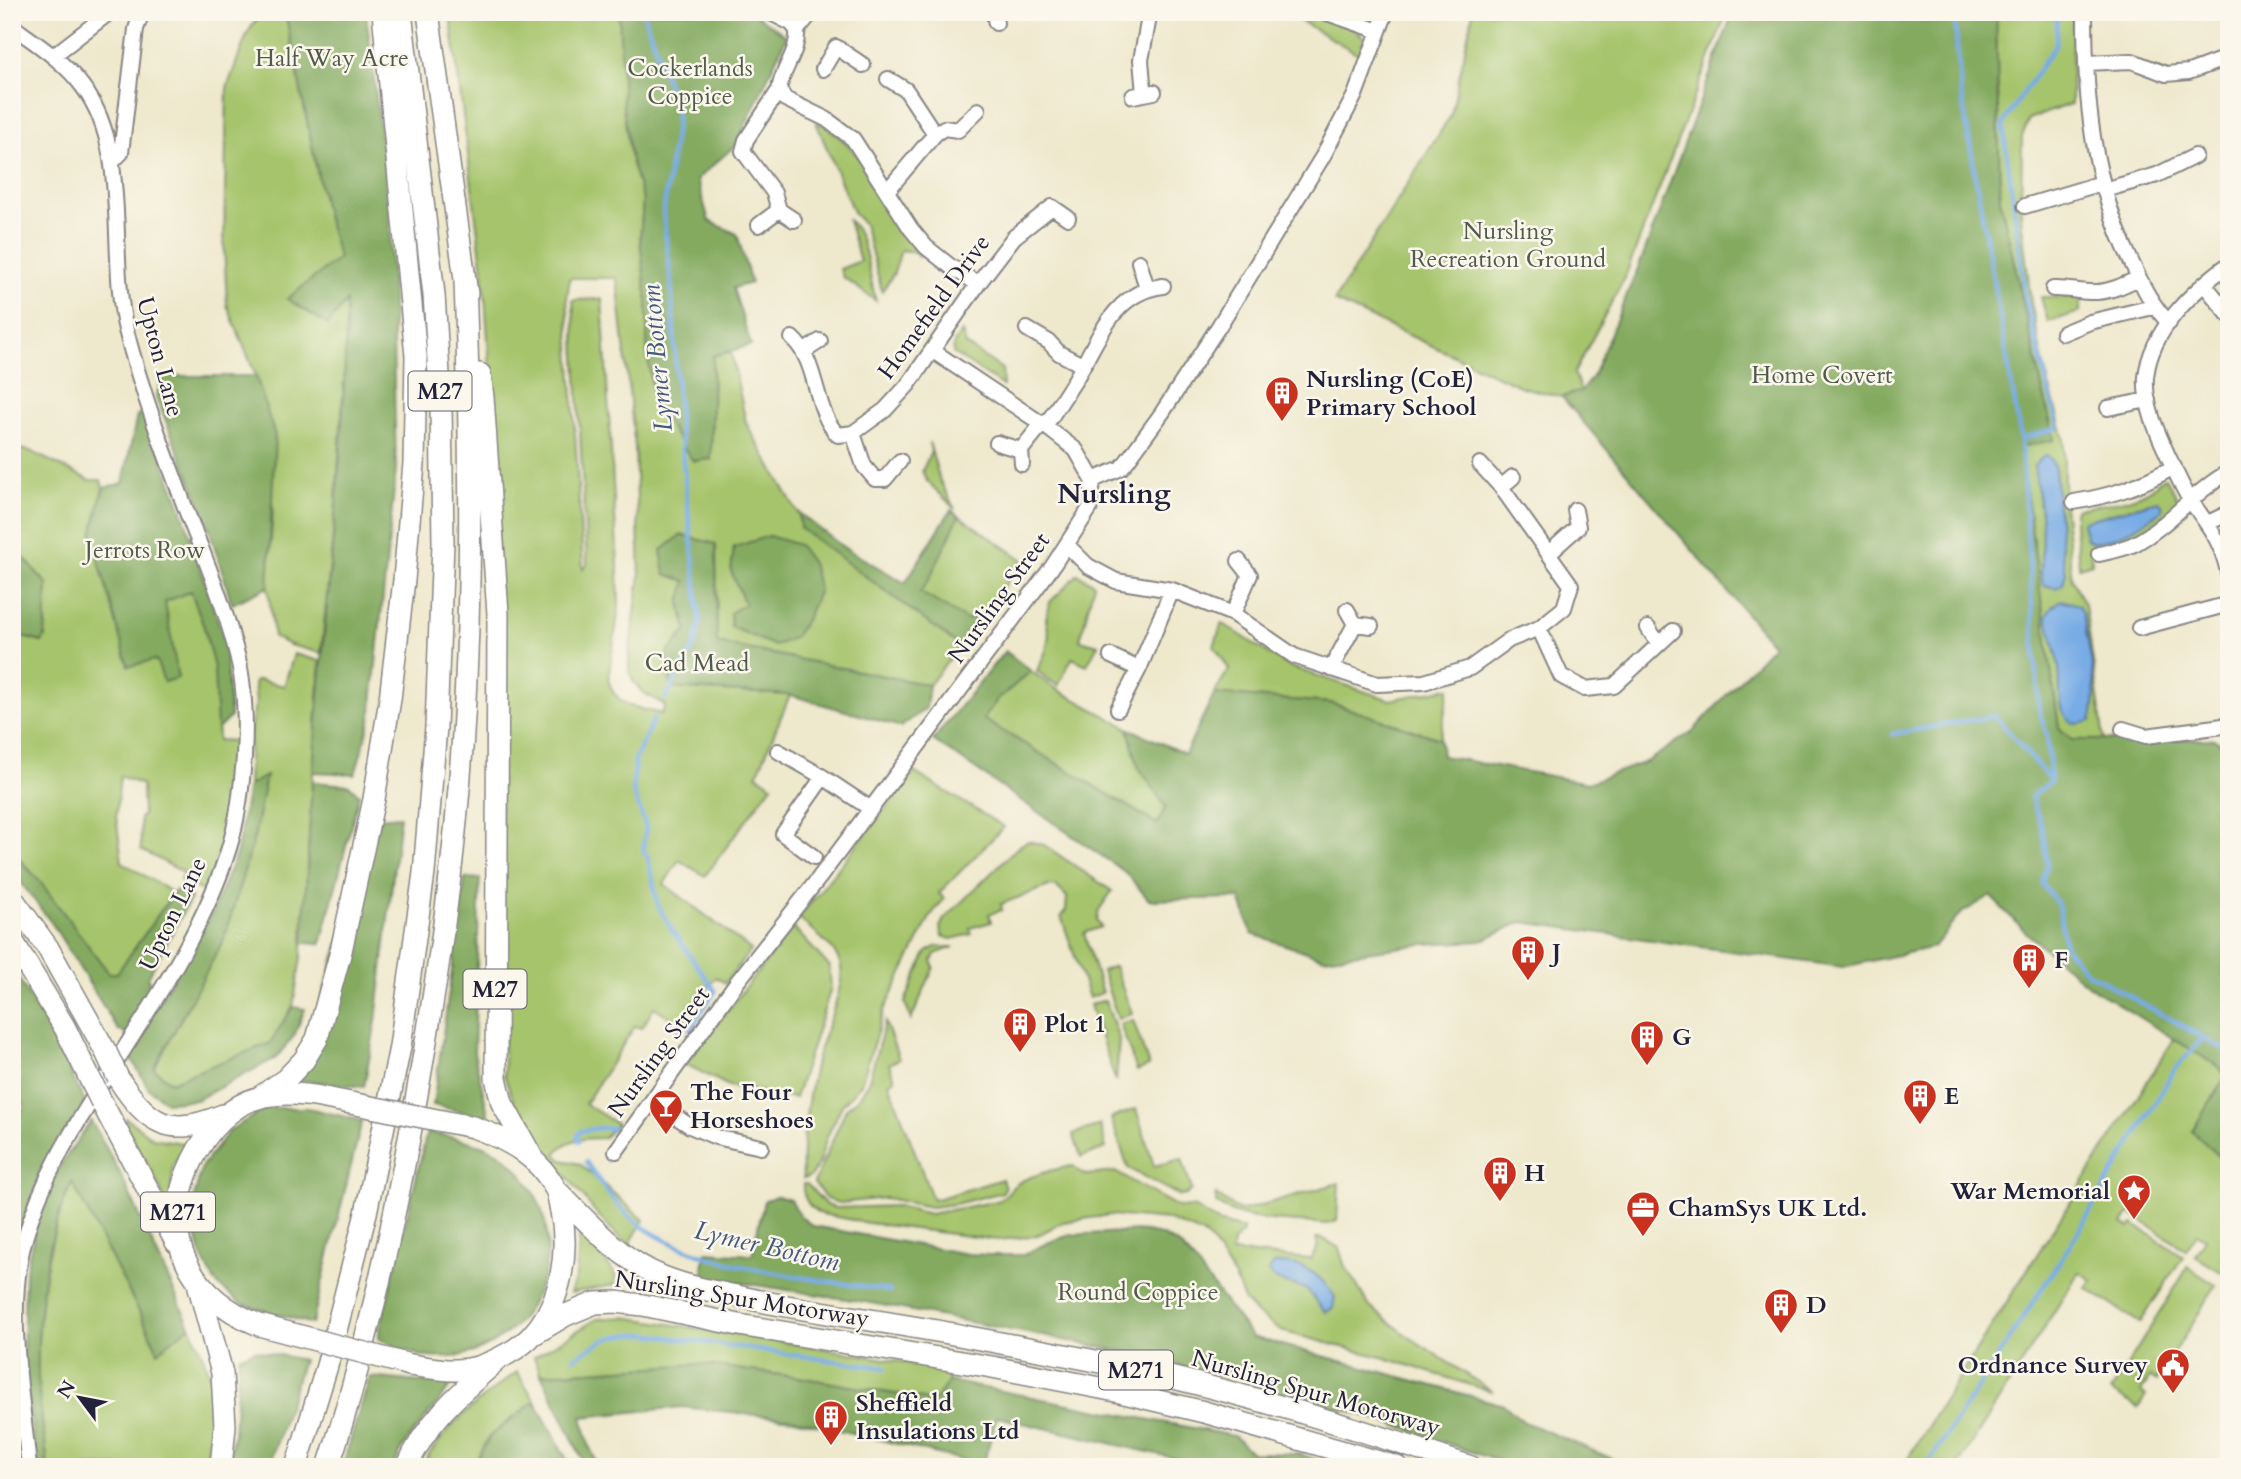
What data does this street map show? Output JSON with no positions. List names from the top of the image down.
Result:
{
  "streets": {
    "highway": ["M27", "M271", "Nursling Spur Motorway"],
    "street": ["Homefield Drive", "Upton Lane", "Nursling Street"]
  },
  "crossings": [
    ["M27", "M271"],
    ["M271", "Nursling Spur Motorway"]
  ],
  "districts": ["Nursling"],
  "water": ["Lymer Bottom"],
  "parks": [
    "Half Way Acre",
    "Cockerlands Coppice",
    "Nursling Recreation Ground",
    "Home Covert",
    "Jerrots Row",
    "Cad Mead",
    "Round Coppice"
  ],
  "places": {
    "building": [
      "Nursling (CoE) Primary School",
      "J",
      "F",
      "Plot 1",
      "G",
      "E",
      "H",
      "D",
      "Sheffield Insulations Ltd"
    ],
    "bar": ["The Four Horseshoes"],
    "place": ["War Memorial"],
    "office": ["ChamSys UK Ltd."],
    "public building": ["Ordnance Survey"]
  },
  "north": "top left"
}
